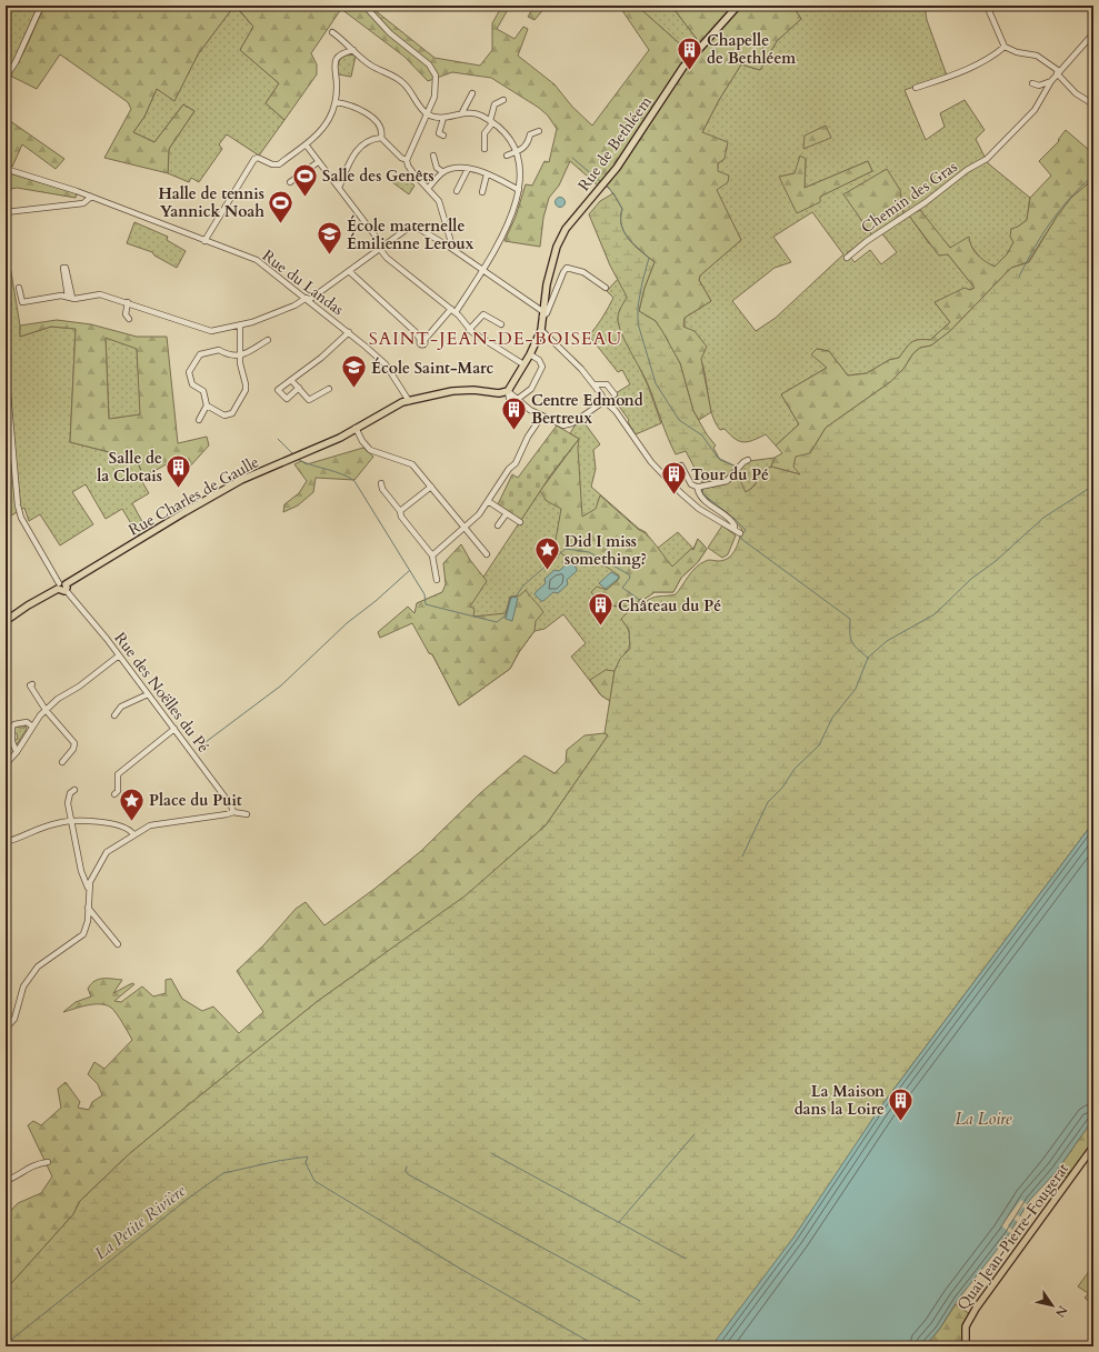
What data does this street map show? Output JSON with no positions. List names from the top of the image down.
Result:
{
  "streets": {
    "main road": ["Rue de Bethléem", "Rue Charles de Gaulle", "Quai Jean-Pierre-Fougerat"],
    "street": ["Chemin des Gras", "Rue du Landas", "Rue des Noëlles du Pé"]
  },
  "crossings": [
    ["Rue de Bethléem", "Rue Charles de Gaulle"],
    ["Rue du Landas", "Rue Charles de Gaulle"],
    ["Rue Charles de Gaulle", "Rue des Noëlles du Pé"]
  ],
  "districts": ["SAINT-JEAN-DE-BOISEAU"],
  "water": ["La Loire", "La Petite Rivière"],
  "places": {
    "building": [
      "Chapelle de Bethléem",
      "Centre Edmond Bertreux",
      "Salle de la Clotais",
      "Tour du Pé",
      "Château du Pé",
      "La Maison dans la Loire"
    ],
    "sports": ["Salle des Genêts", "Halle de tennis Yannick Noah"],
    "school or university": ["École maternelle Émilienne Leroux", "École Saint-Marc"],
    "place": ["Did I miss something?", "Place du Puit"]
  },
  "north": "bottom right"
}
